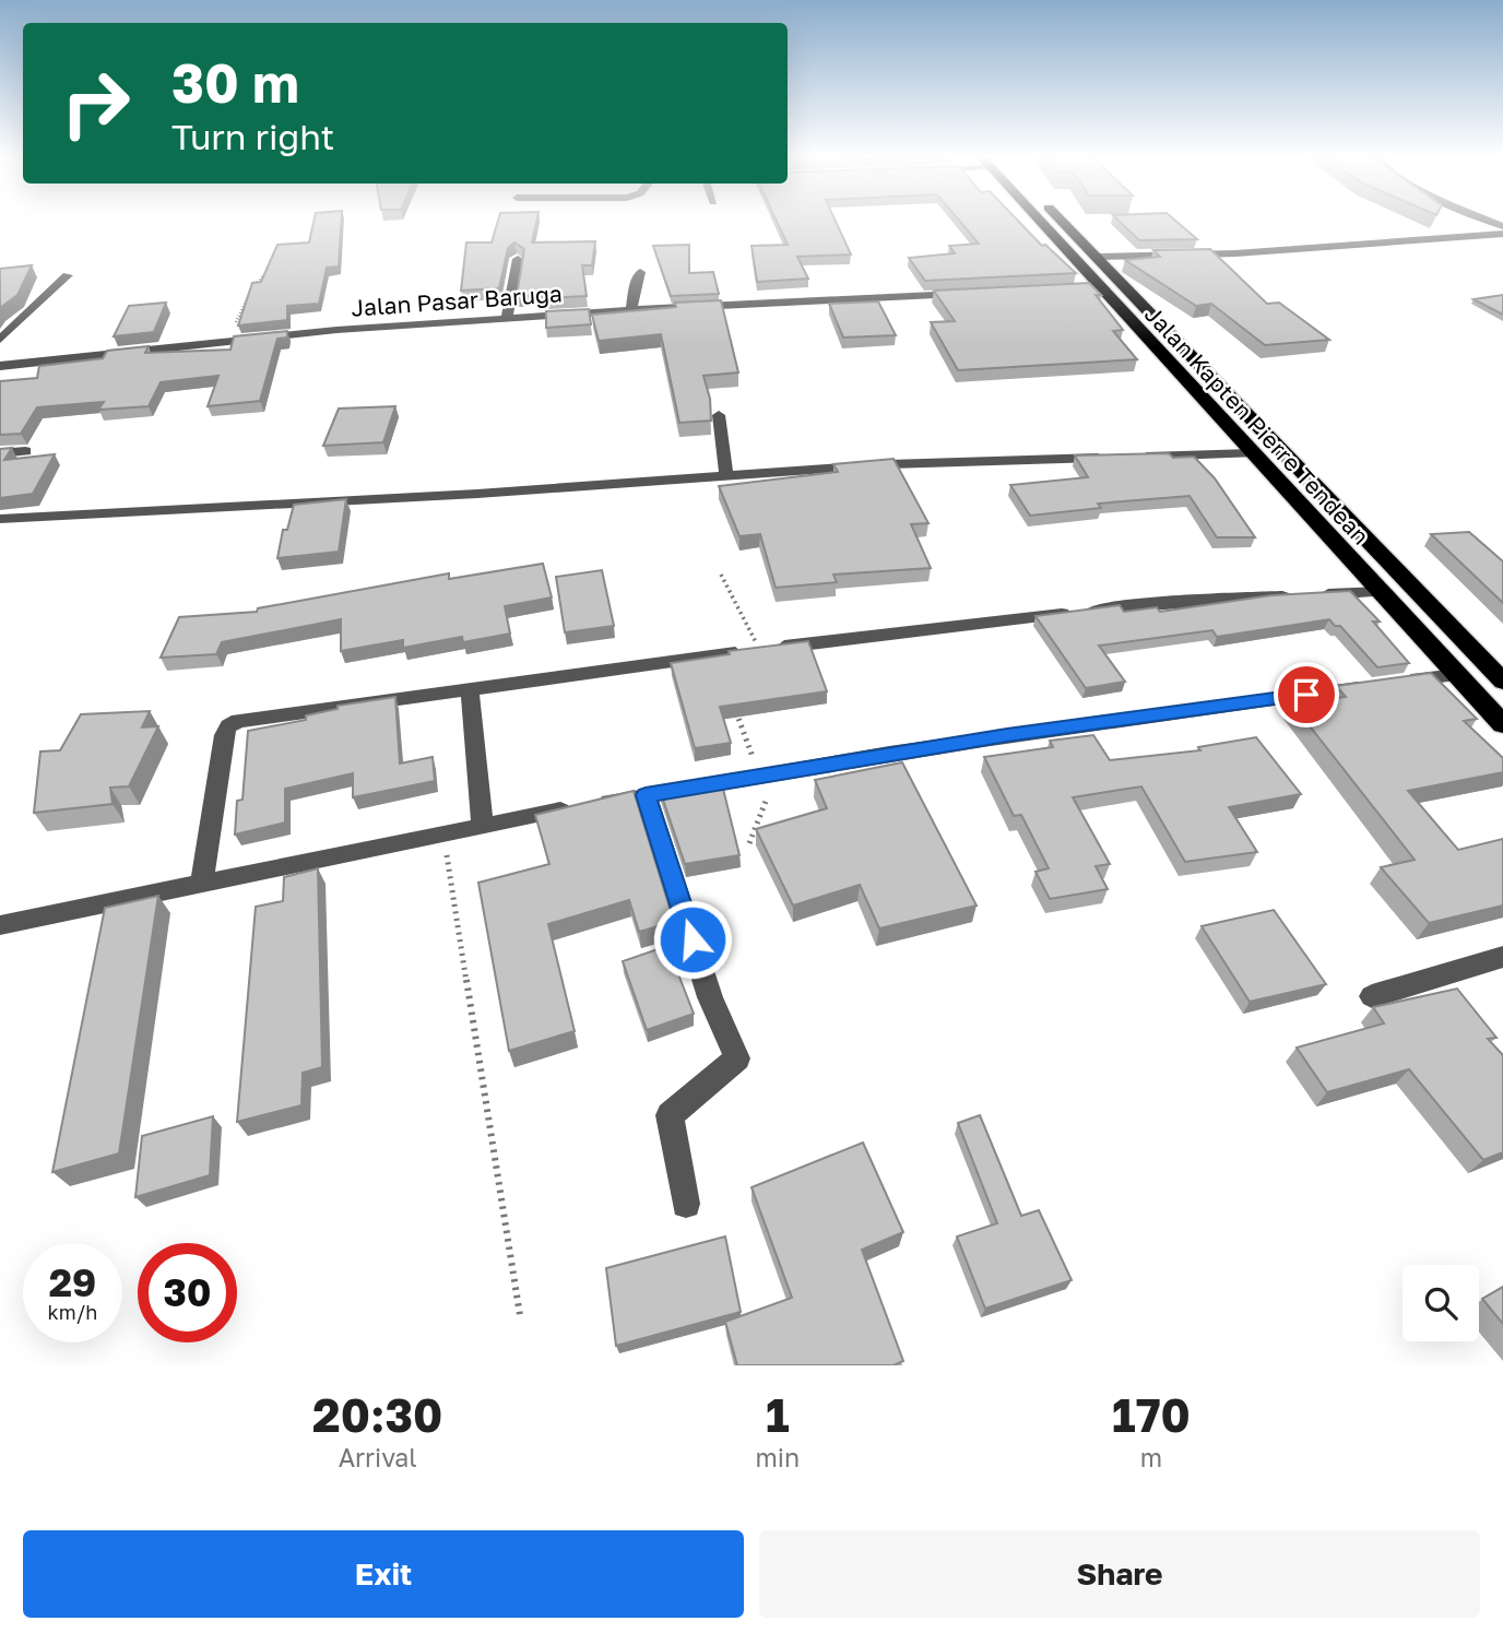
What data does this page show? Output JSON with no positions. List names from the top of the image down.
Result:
{
  "streets": {
    "highway": ["Jalan Kapten Pierre Tendean"],
    "street": ["Jalan Pasar Baruga"]
  },
  "page": {
    "turn": ["30 m", "Turn right"],
    "speed": "29 km/h",
    "limit": "30",
    "eta": [
      "20:30",
      "Arrival",
      "1",
      "min",
      "170",
      "m"
    ],
    "buttons": ["Exit", "Share"]
  }
}
